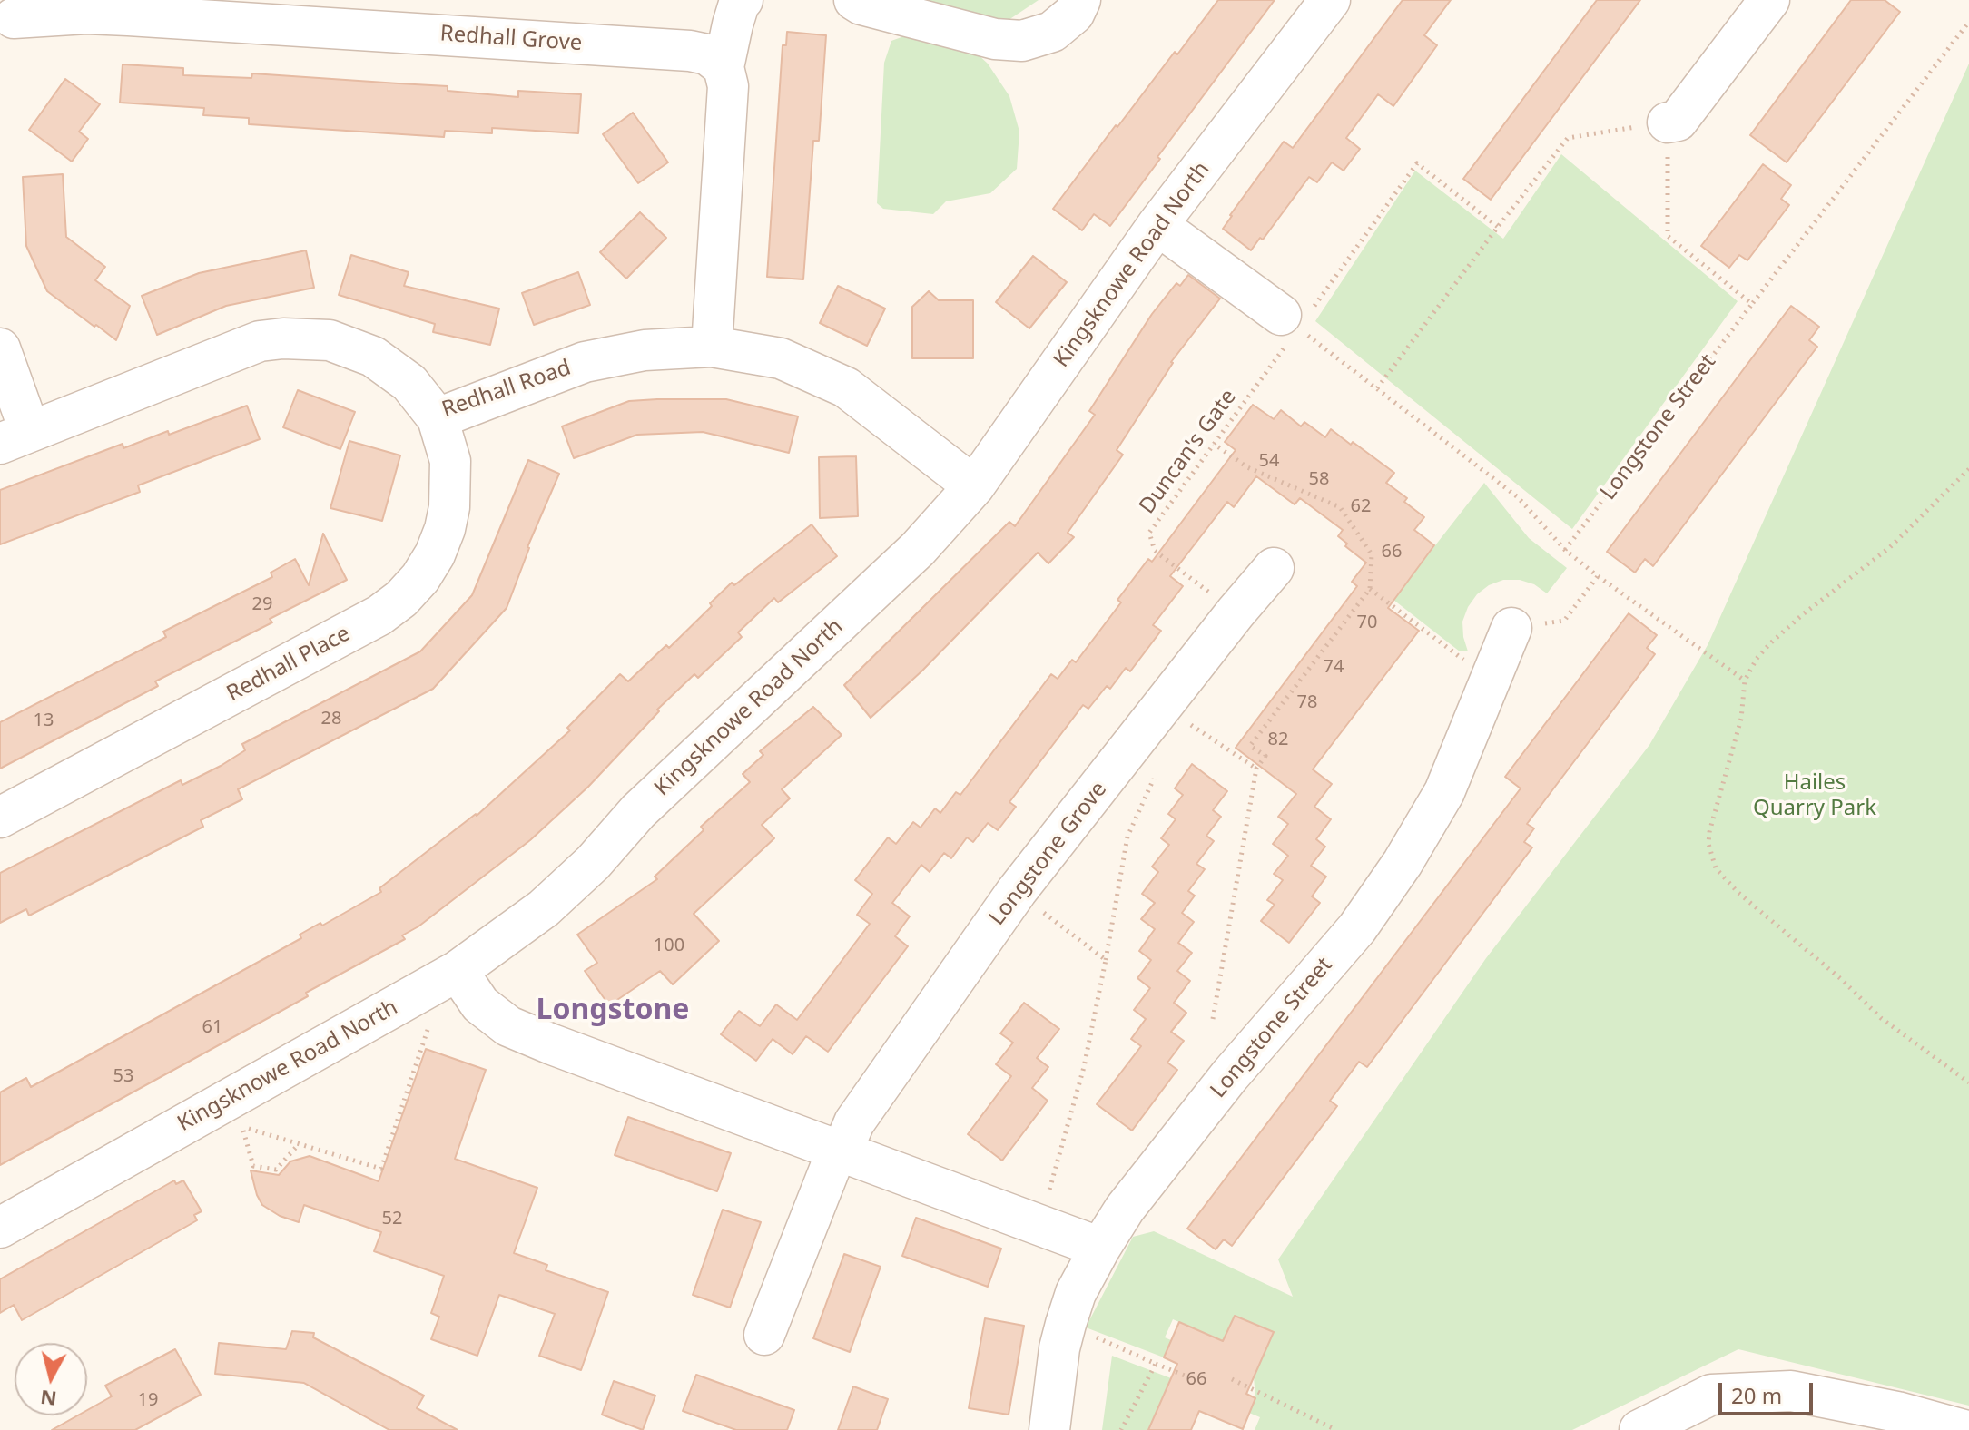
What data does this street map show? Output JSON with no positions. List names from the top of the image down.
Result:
{
  "streets": {
    "street": [
      "Redhall Grove",
      "Kingsknowe Road North",
      "Redhall Road",
      "Longstone Street",
      "Redhall Place",
      "Longstone Grove"
    ],
    "path": ["Duncan's Gate"]
  },
  "crossings": [
    ["Kingsknowe Road North", "Redhall Road"],
    ["Redhall Road", "Redhall Place"],
    ["Duncan's Gate", "Longstone Grove"]
  ],
  "districts": ["Longstone"],
  "parks": ["Hailes Quarry Park"],
  "house_numbers": [
    "54",
    "58",
    "62",
    "66",
    "29",
    "70",
    "74",
    "78",
    "28",
    "13",
    "82",
    "100",
    "61",
    "53",
    "52",
    "66",
    "19"
  ],
  "scale_bar": "20 m",
  "north": "bottom"
}
